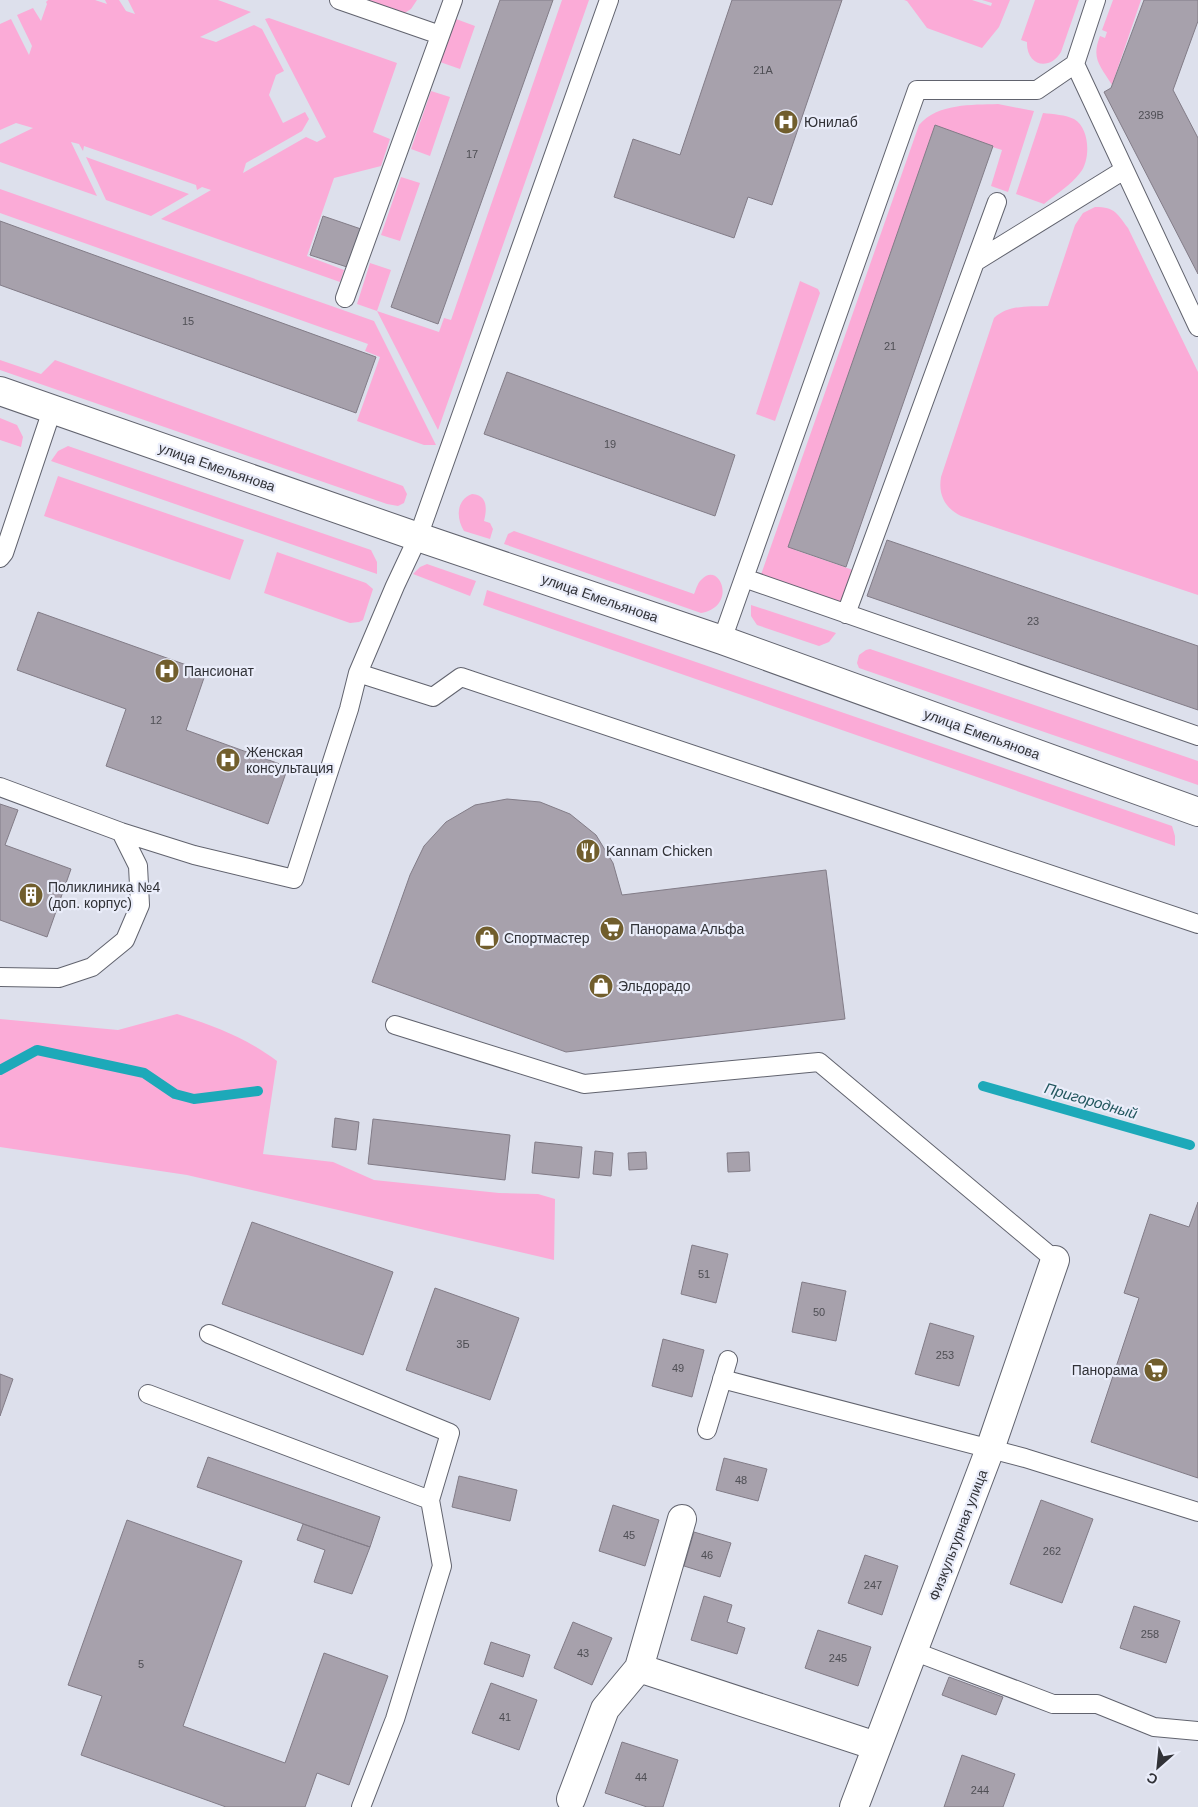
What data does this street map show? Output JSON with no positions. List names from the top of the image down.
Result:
{
  "streets": {
    "main road": ["улица Емельянова", "Физкультурная улица"]
  },
  "water": ["Пригородный"],
  "places": {
    "hospital": ["Юнилаб", "Пансионат", "Женская консультация"],
    "restaurant": ["Kannam Chicken"],
    "building": ["Поликлиника №4 (доп. корпус)"],
    "supermarket": ["Панорама Альфа", "Панорама"],
    "shop": ["Спортмастер", "Эльдорадо"]
  },
  "house_numbers": [
    "21А",
    "239В",
    "17",
    "15",
    "21",
    "19",
    "23",
    "12",
    "51",
    "50",
    "3Б",
    "253",
    "49",
    "48",
    "45",
    "262",
    "46",
    "247",
    "258",
    "43",
    "245",
    "5",
    "41",
    "44",
    "244"
  ],
  "north": "bottom left"
}
